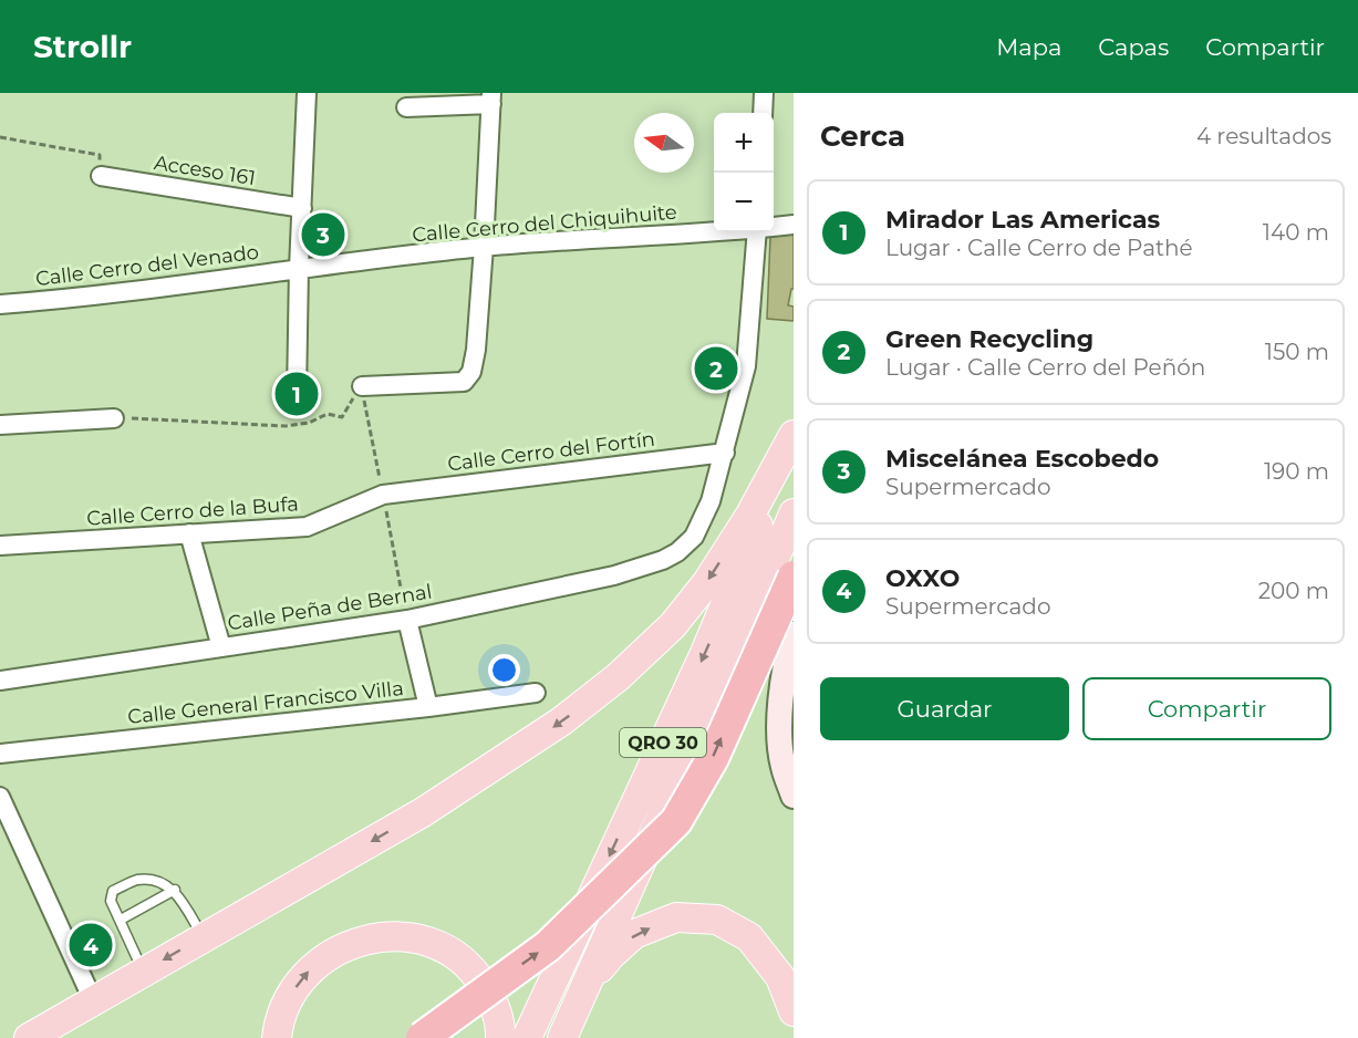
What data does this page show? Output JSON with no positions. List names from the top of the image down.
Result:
{
  "streets": {
    "main road": ["QRO 30"],
    "street": [
      "Acceso 161",
      "Calle Cerro del Chiquihuite",
      "Calle Cerro del Venado",
      "Calle Cerro del Fortín",
      "Calle Cerro de la Bufa",
      "Calle Peña de Bernal",
      "Calle General Francisco Villa"
    ]
  },
  "crossings": [
    ["Calle Cerro del Chiquihuite", "Calle Cerro del Venado"],
    ["Calle Cerro del Fortín", "Calle Cerro de la Bufa"],
    ["Calle Cerro del Fortín", "Calle Peña de Bernal"]
  ],
  "north": "left",
  "page": {
    "header": "Strollr",
    "nav": ["Mapa", "Capas", "Compartir"],
    "heading": ["Cerca", "4 resultados"],
    "map_buttons": ["+", "−"],
    "list": [
      {
        "mark": "1",
        "name": "Mirador Las Americas",
        "note": "Lugar · Calle Cerro de Pathé",
        "value": "140 m"
      },
      {
        "mark": "2",
        "name": "Green Recycling",
        "note": "Lugar · Calle Cerro del Peñón",
        "value": "150 m"
      },
      {
        "mark": "3",
        "name": "Miscelánea Escobedo",
        "note": "Supermercado",
        "value": "190 m"
      },
      {
        "mark": "4",
        "name": "OXXO",
        "note": "Supermercado",
        "value": "200 m"
      }
    ],
    "pins": [
      "3",
      "2",
      "1",
      "4"
    ],
    "buttons": ["Guardar", "Compartir"]
  }
}
